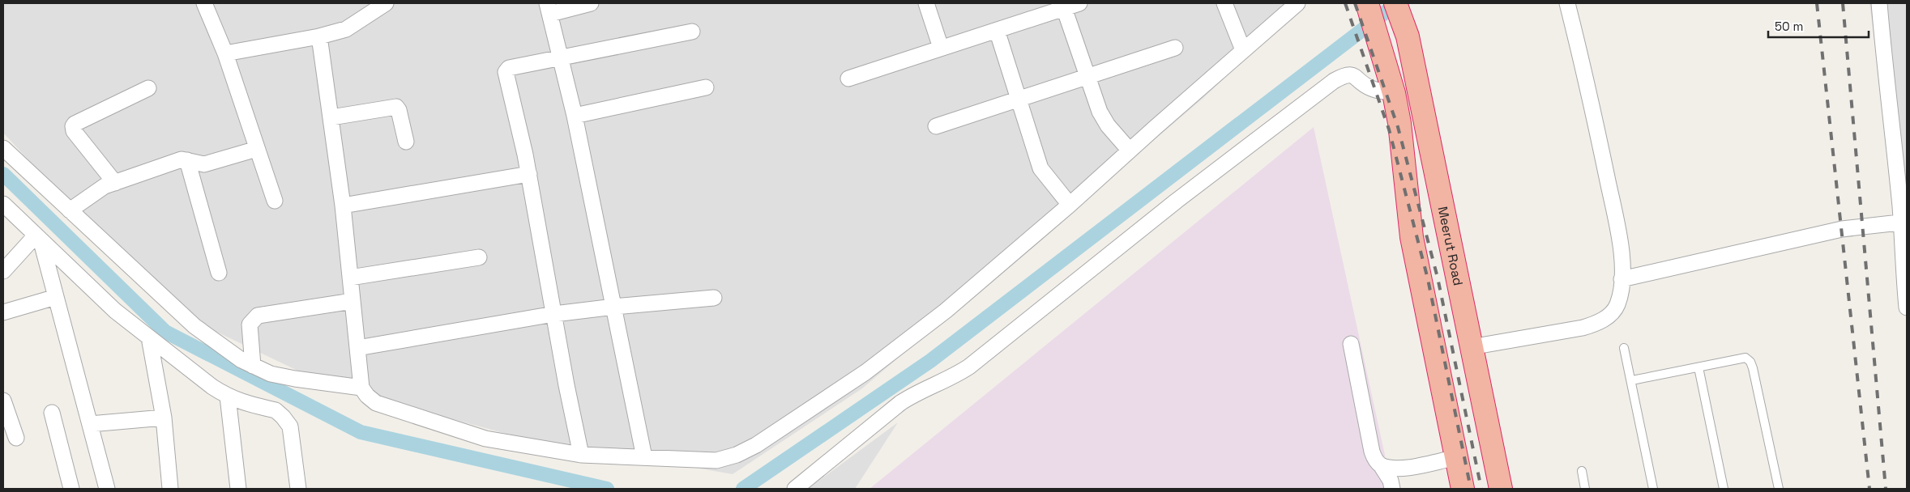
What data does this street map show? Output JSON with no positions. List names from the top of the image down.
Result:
{
  "streets": {
    "highway": ["Meerut Road"]
  },
  "scale_bar": "50 m"
}
